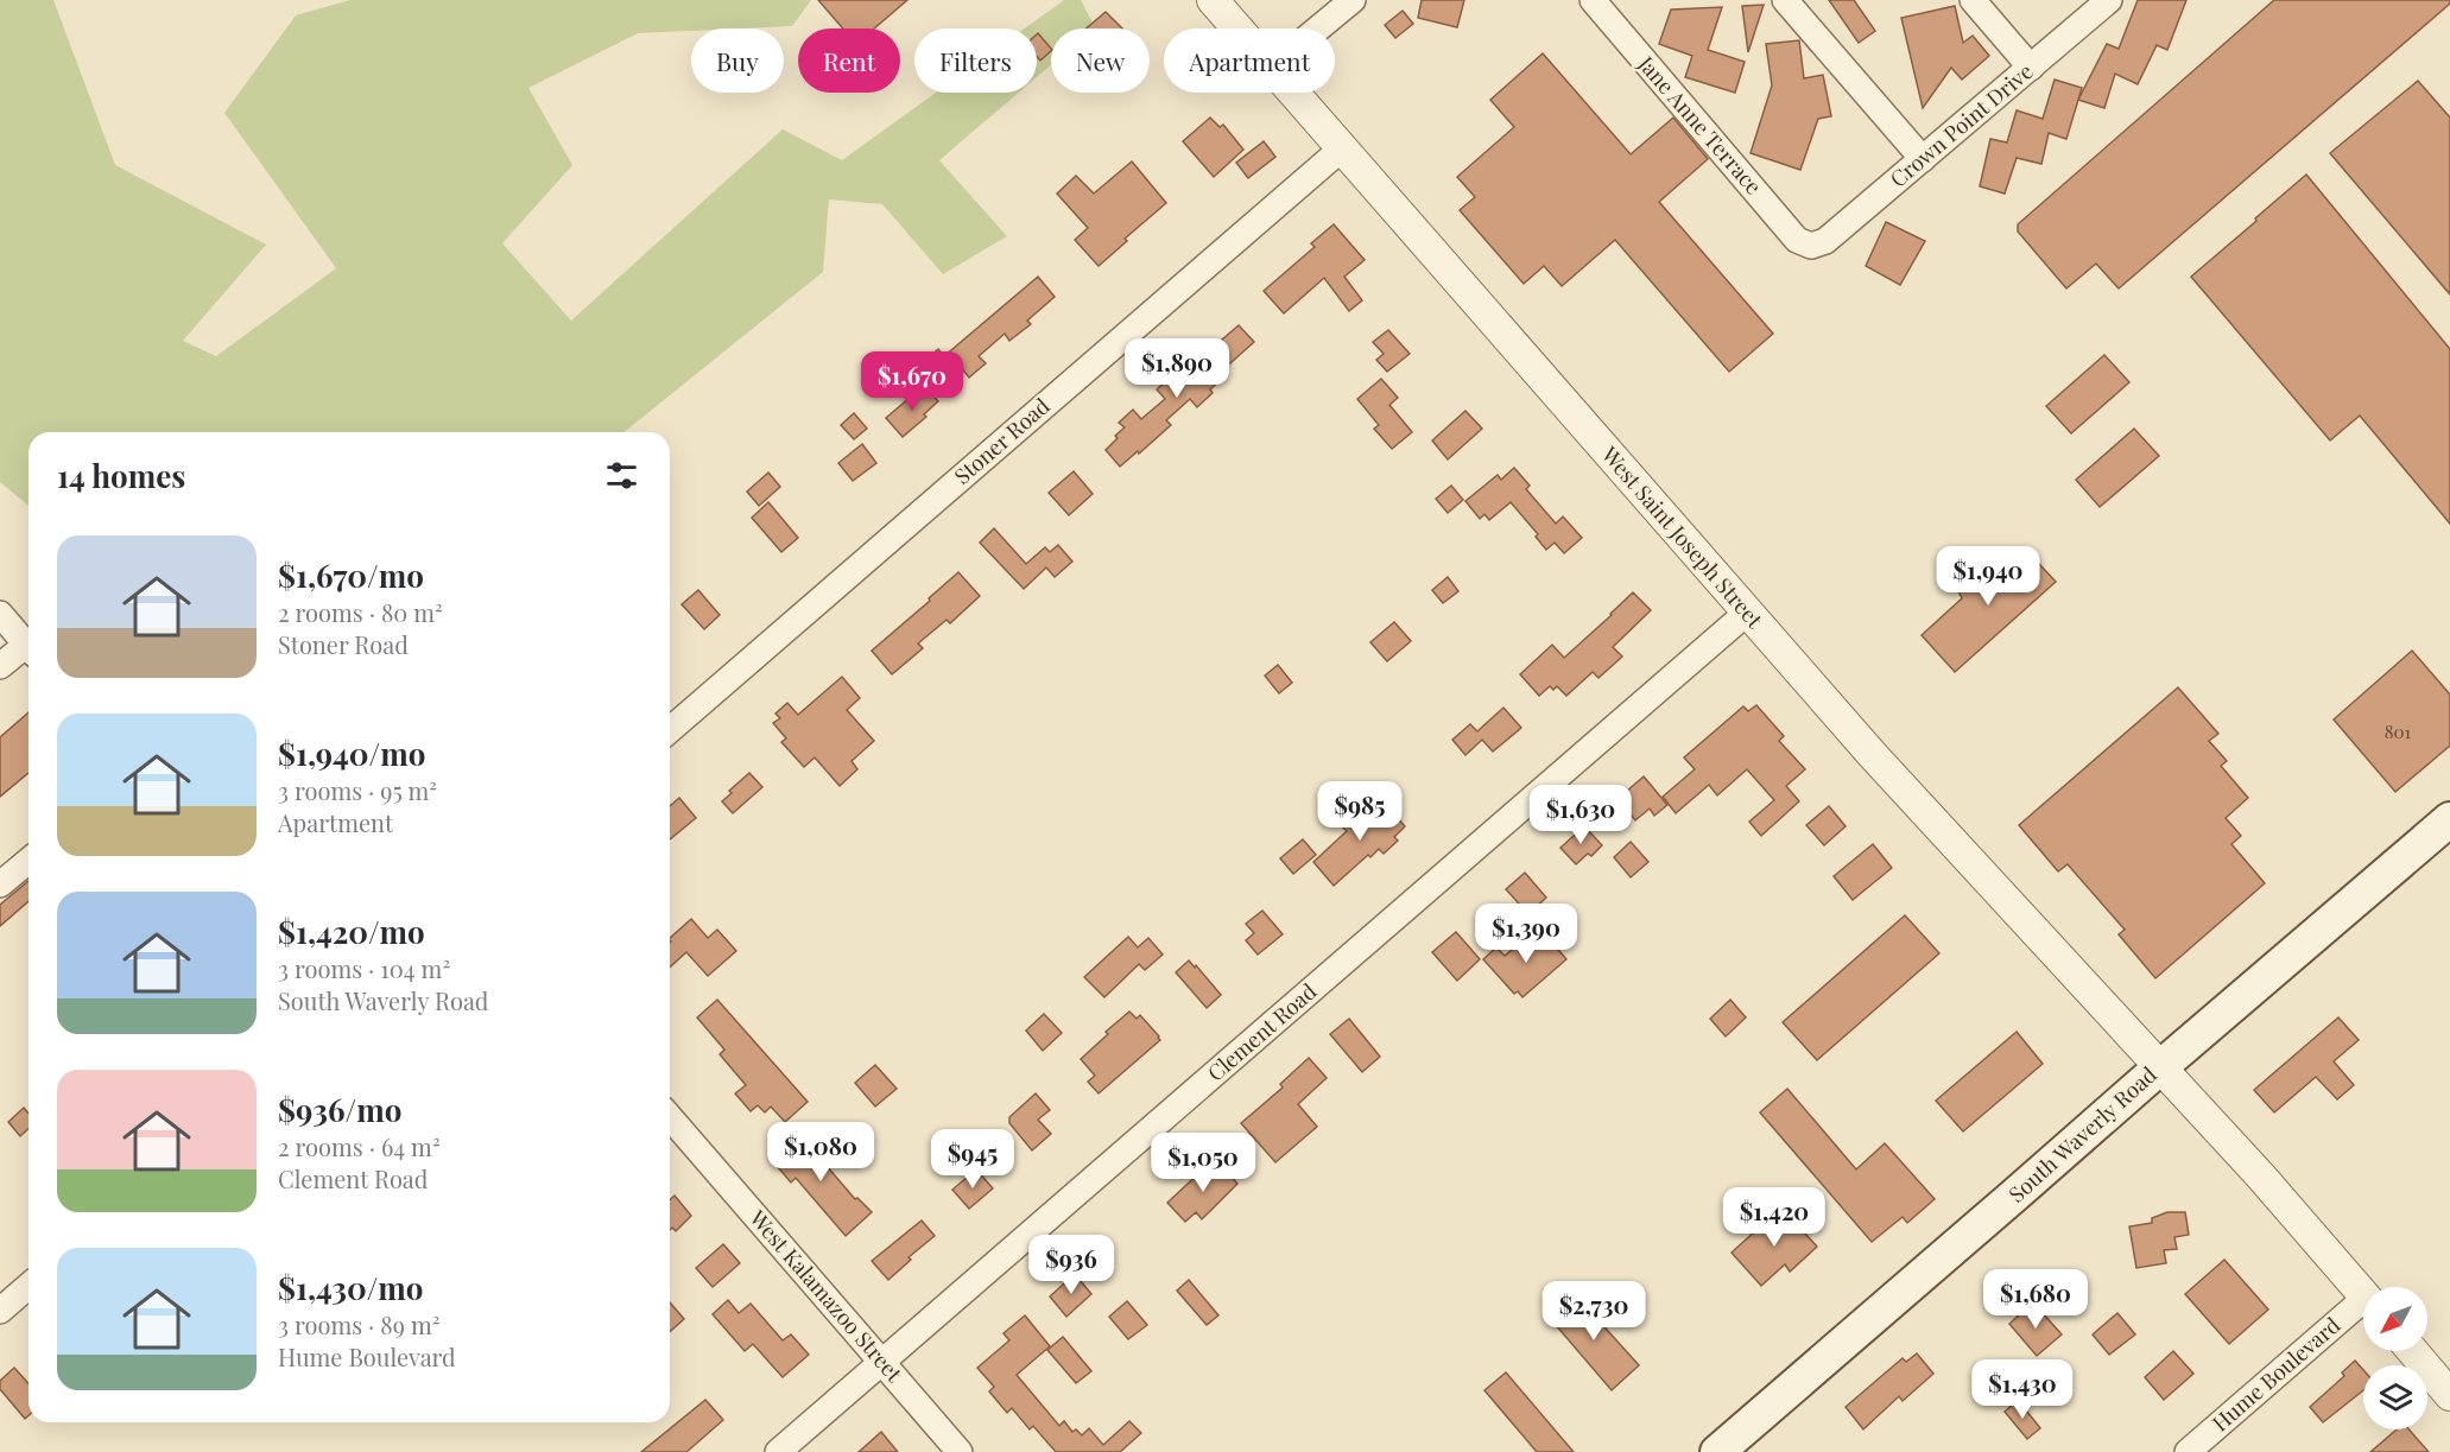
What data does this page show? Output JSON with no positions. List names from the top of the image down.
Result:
{
  "streets": {
    "main road": ["South Waverly Road"],
    "street": [
      "Jane Anne Terrace",
      "Crown Point Drive",
      "Stoner Road",
      "West Saint Joseph Street",
      "Clement Road",
      "West Kalamazoo Street",
      "Hume Boulevard"
    ]
  },
  "crossings": [
    ["Jane Anne Terrace", "Crown Point Drive"],
    ["Stoner Road", "West Saint Joseph Street"],
    ["West Saint Joseph Street", "Clement Road"],
    ["West Saint Joseph Street", "South Waverly Road"],
    ["Clement Road", "West Kalamazoo Street"]
  ],
  "house_numbers": ["801"],
  "north": "bottom left",
  "page": {
    "chip": [
      "Buy",
      "Rent",
      "Filters",
      "New",
      "Apartment"
    ],
    "price": [
      "$1,890",
      "$1,670",
      "$1,940",
      "$985",
      "$1,630",
      "$1,390",
      "$1,080",
      "$945",
      "$1,050",
      "$1,420",
      "$936",
      "$1,680",
      "$2,730",
      "$1,430"
    ],
    "heading": "14 homes",
    "list": [
      {
        "name": "$1,670/mo",
        "note": "2 rooms · 80 m² · Stoner Road"
      },
      {
        "name": "$1,940/mo",
        "note": "3 rooms · 95 m² · Apartment"
      },
      {
        "name": "$1,420/mo",
        "note": "3 rooms · 104 m² · South Waverly Road"
      },
      {
        "name": "$936/mo",
        "note": "2 rooms · 64 m² · Clement Road"
      },
      {
        "name": "$1,430/mo",
        "note": "3 rooms · 89 m² · Hume Boulevard"
      }
    ]
  }
}
